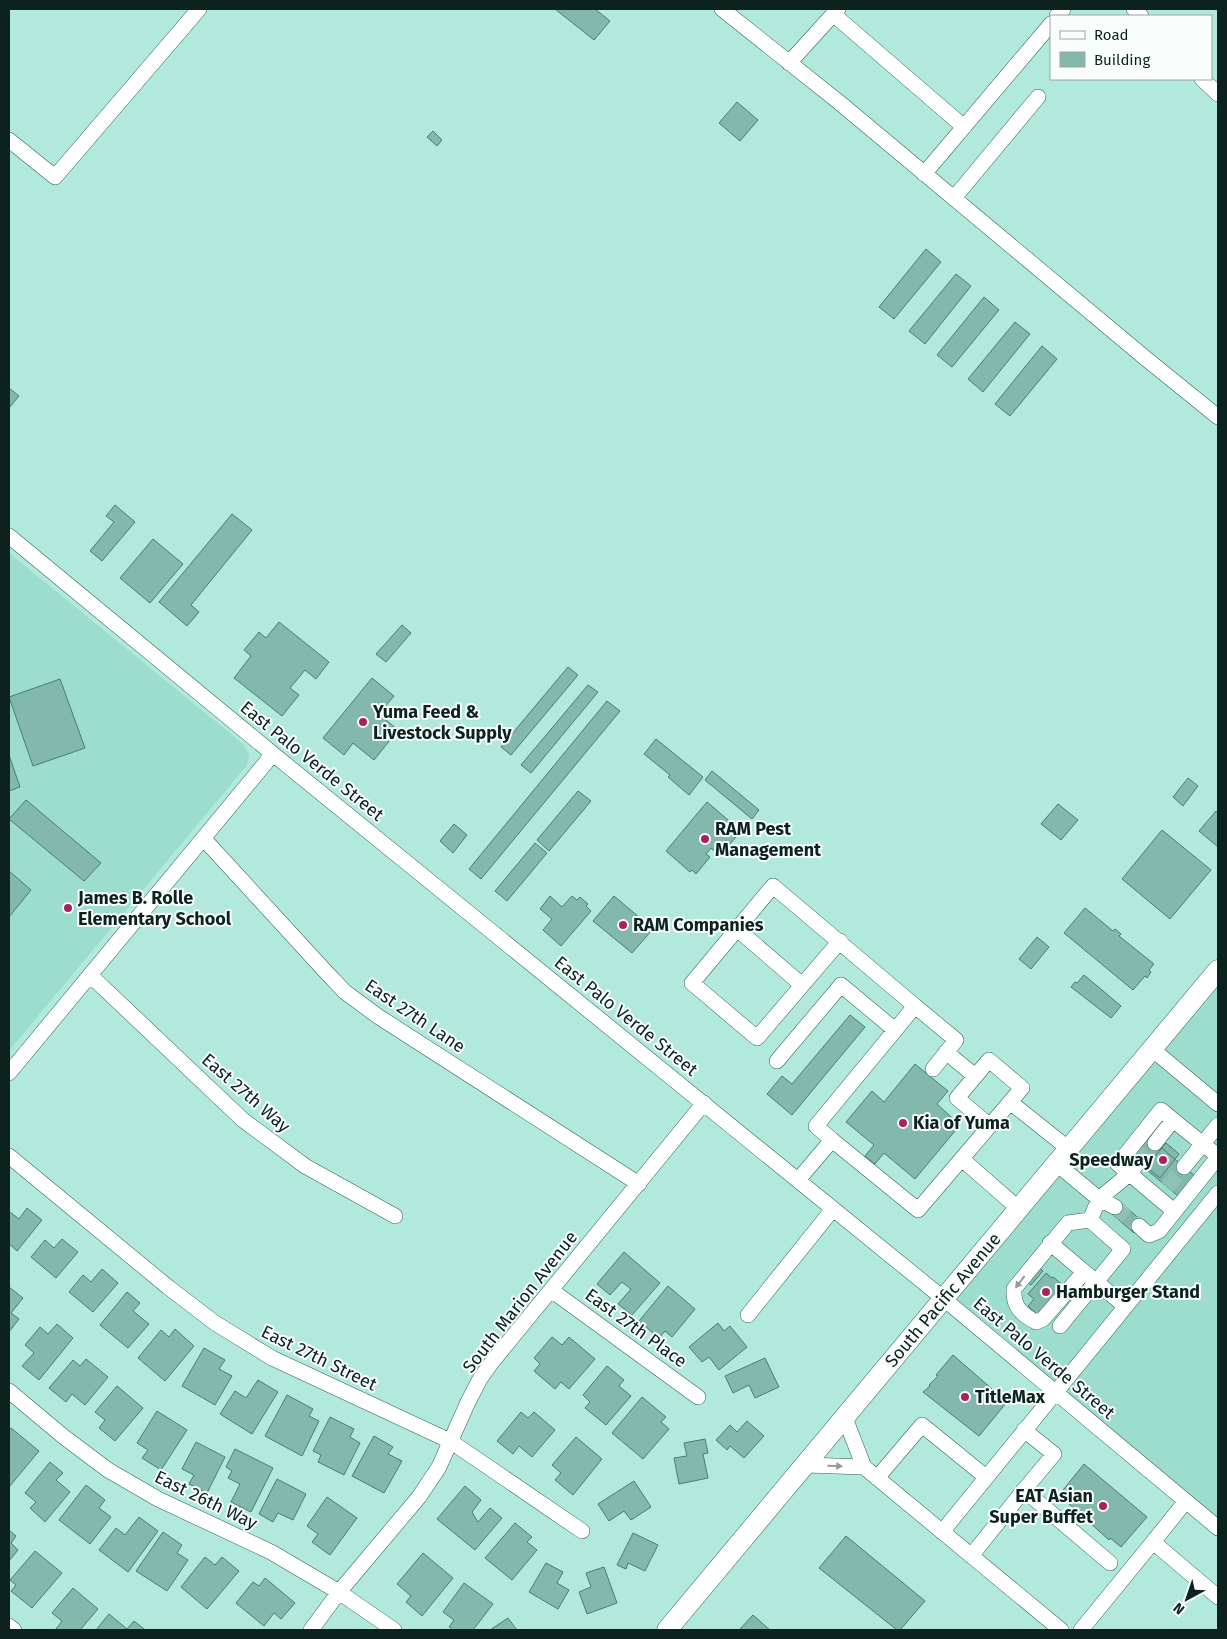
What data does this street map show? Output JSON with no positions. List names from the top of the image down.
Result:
{
  "streets": {
    "main road": ["South Pacific Avenue"],
    "street": [
      "East Palo Verde Street",
      "East 27th Lane",
      "East 27th Way",
      "South Marion Avenue",
      "East 27th Place",
      "East 27th Street",
      "East 26th Way"
    ]
  },
  "crossings": [
    ["East Palo Verde Street", "South Pacific Avenue"],
    ["East Palo Verde Street", "South Marion Avenue"],
    ["East 27th Lane", "South Marion Avenue"],
    ["South Marion Avenue", "East 27th Place"],
    ["South Marion Avenue", "East 27th Street"],
    ["South Marion Avenue", "East 26th Way"]
  ],
  "places": [
    "Yuma Feed & Livestock Supply",
    "RAM Pest Management",
    "James B. Rolle Elementary School",
    "RAM Companies",
    "Kia of Yuma",
    "Speedway",
    "Hamburger Stand",
    "TitleMax",
    "EAT Asian Super Buffet"
  ],
  "legend": ["Road", "Building"],
  "north": "bottom left"
}
